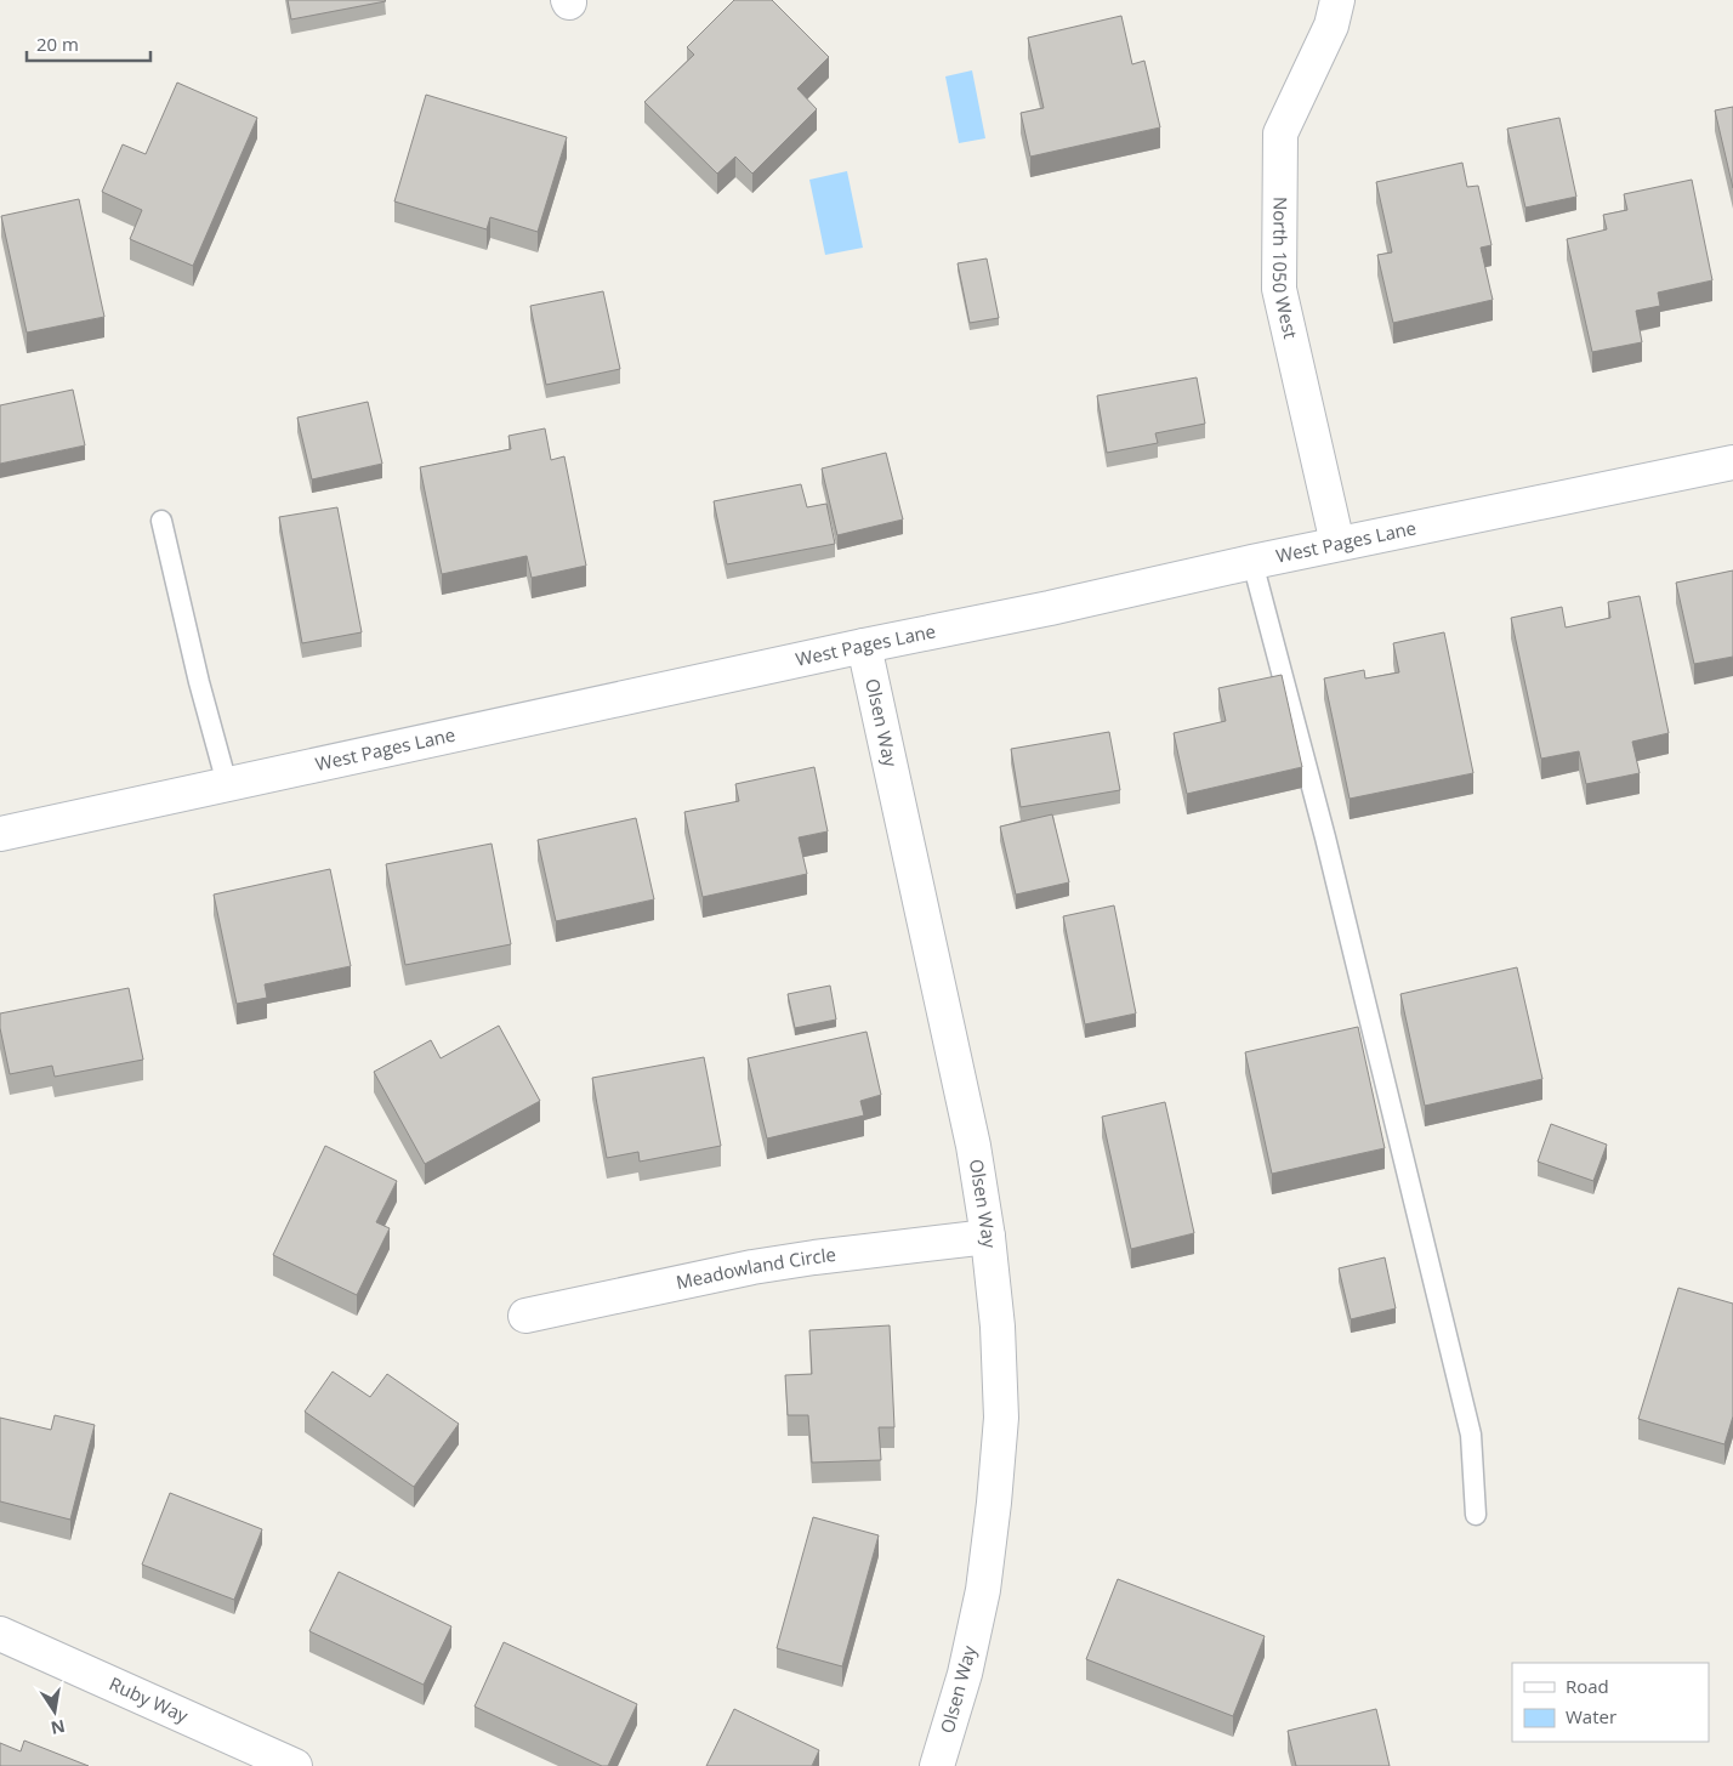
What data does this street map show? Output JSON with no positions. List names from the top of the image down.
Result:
{
  "streets": {
    "street": [
      "North 1050 West",
      "West Pages Lane",
      "Olsen Way",
      "Meadowland Circle",
      "Ruby Way"
    ]
  },
  "crossings": [
    ["North 1050 West", "West Pages Lane"],
    ["West Pages Lane", "Olsen Way"],
    ["Olsen Way", "Meadowland Circle"]
  ],
  "legend": ["Road", "Water"],
  "scale_bar": "20 m",
  "north": "bottom"
}
